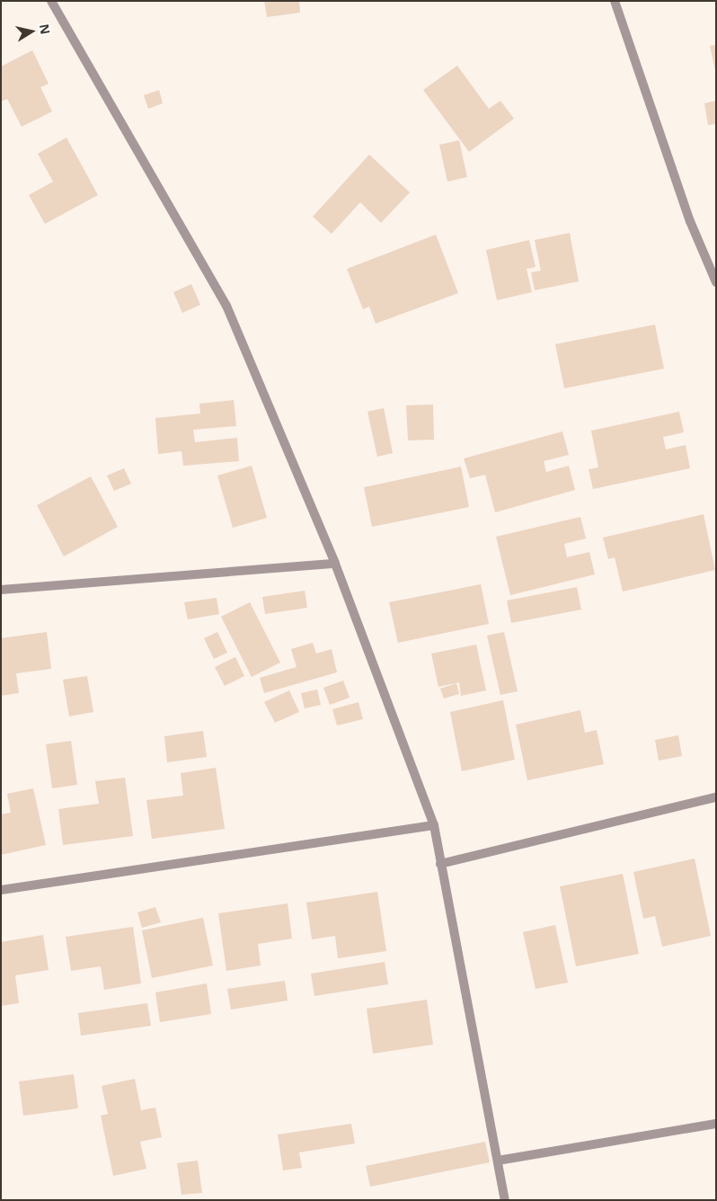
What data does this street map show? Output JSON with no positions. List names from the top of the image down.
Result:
{
  "north": "right"
}
